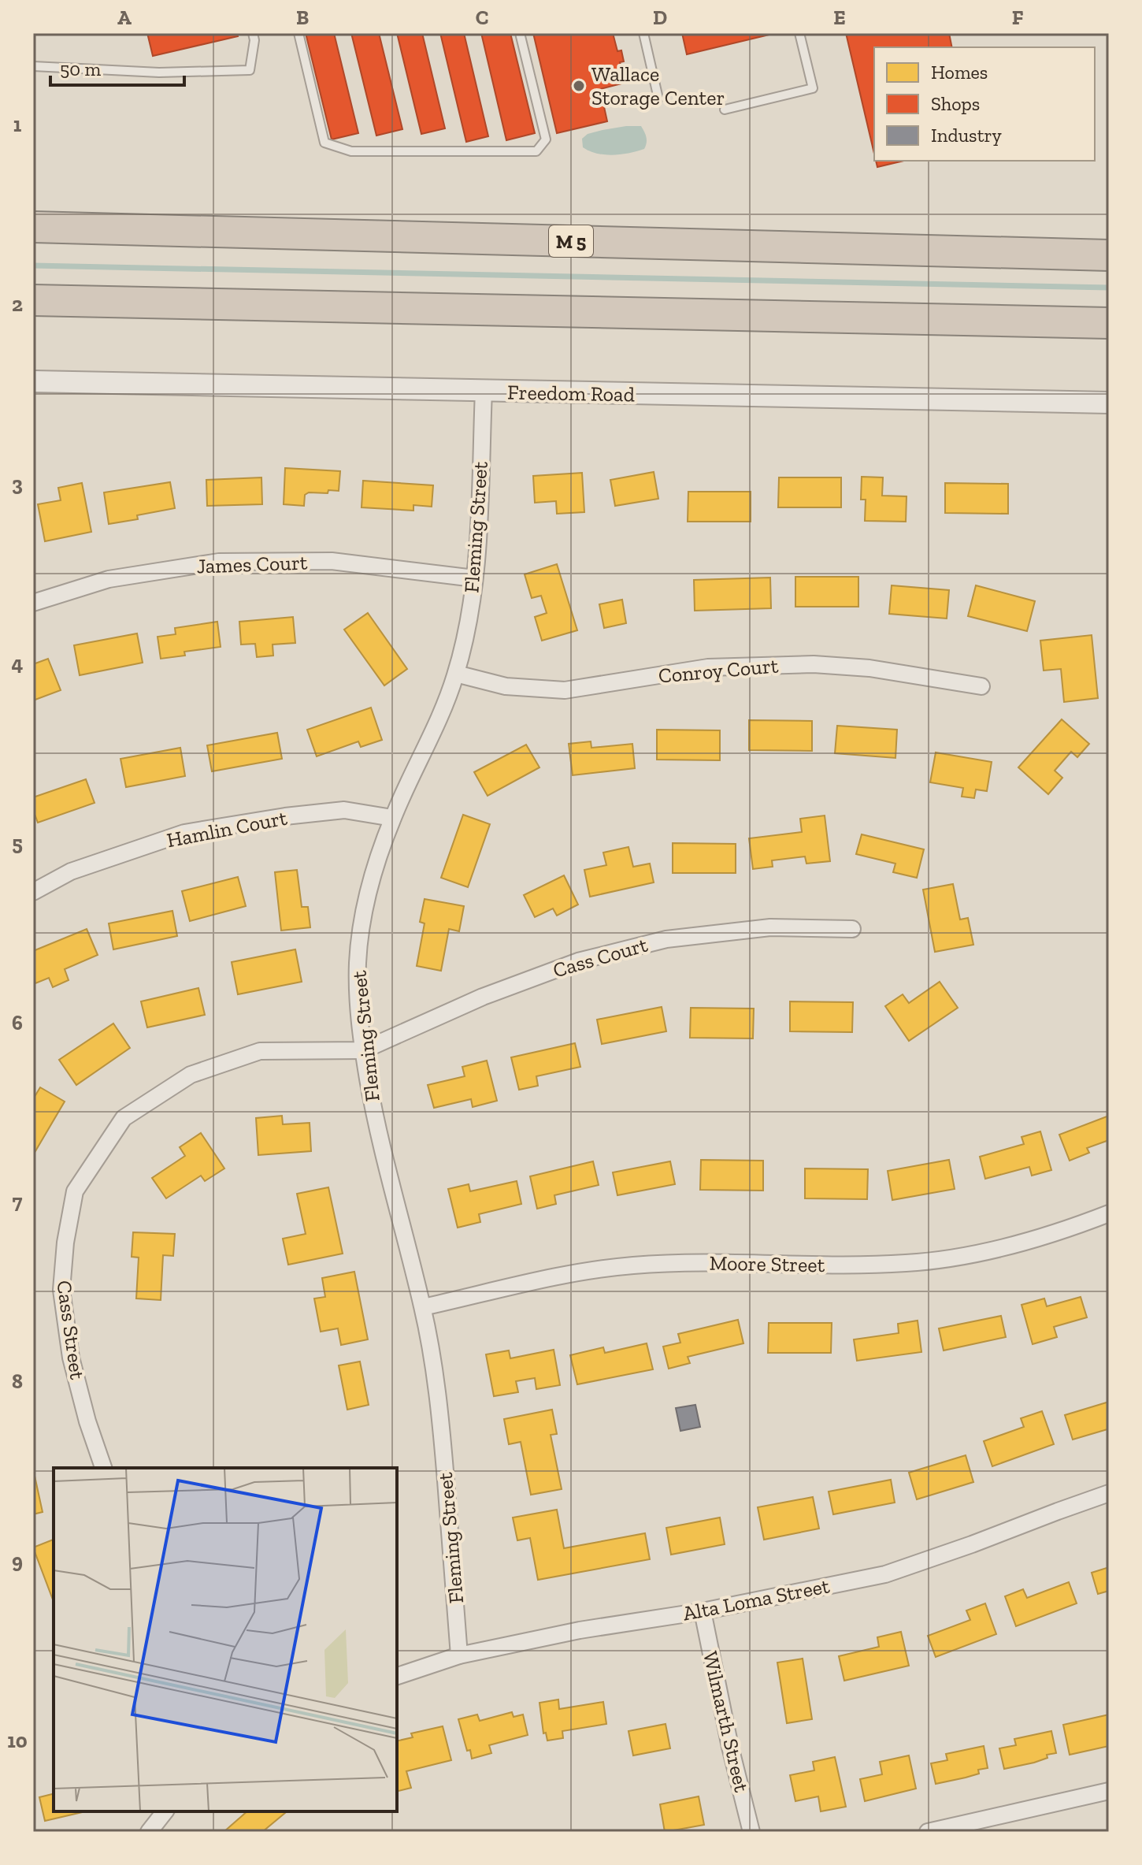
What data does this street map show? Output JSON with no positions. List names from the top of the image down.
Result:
{
  "streets": {
    "highway": ["M 5"],
    "street": [
      "Freedom Road",
      "Fleming Street",
      "James Court",
      "Conroy Court",
      "Hamlin Court",
      "Cass Court",
      "Moore Street",
      "Cass Street",
      "Alta Loma Street",
      "Wilmarth Street"
    ]
  },
  "crossings": [
    ["Freedom Road", "Fleming Street"],
    ["Fleming Street", "James Court"],
    ["Fleming Street", "Conroy Court"],
    ["Fleming Street", "Hamlin Court"],
    ["Fleming Street", "Cass Court"],
    ["Fleming Street", "Moore Street"],
    ["Fleming Street", "Cass Street"],
    ["Fleming Street", "Alta Loma Street"],
    ["Cass Court", "Cass Street"],
    ["Alta Loma Street", "Wilmarth Street"]
  ],
  "places": ["Wallace Storage Center"],
  "legend": ["Homes", "Shops", "Industry"],
  "scale_bar": "50 m",
  "grid": {
    "columns": [
      "A",
      "B",
      "C",
      "D",
      "E",
      "F"
    ],
    "rows": [
      "1",
      "2",
      "3",
      "4",
      "5",
      "6",
      "7",
      "8",
      "9",
      "10"
    ]
  }
}
